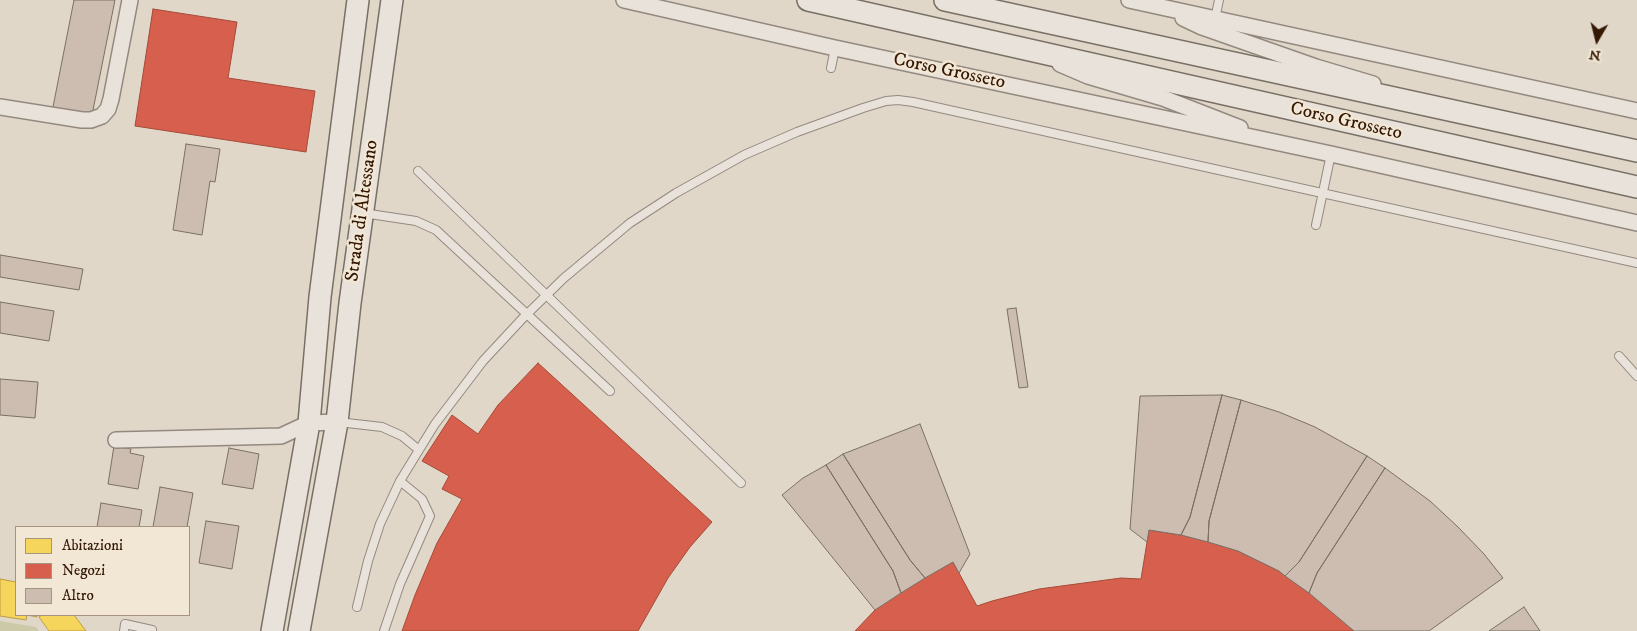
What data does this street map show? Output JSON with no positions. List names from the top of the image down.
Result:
{
  "streets": {
    "main road": ["Corso Grosseto", "Strada di Altessano"]
  },
  "legend": ["Abitazioni", "Negozi", "Altro"],
  "north": "bottom"
}
